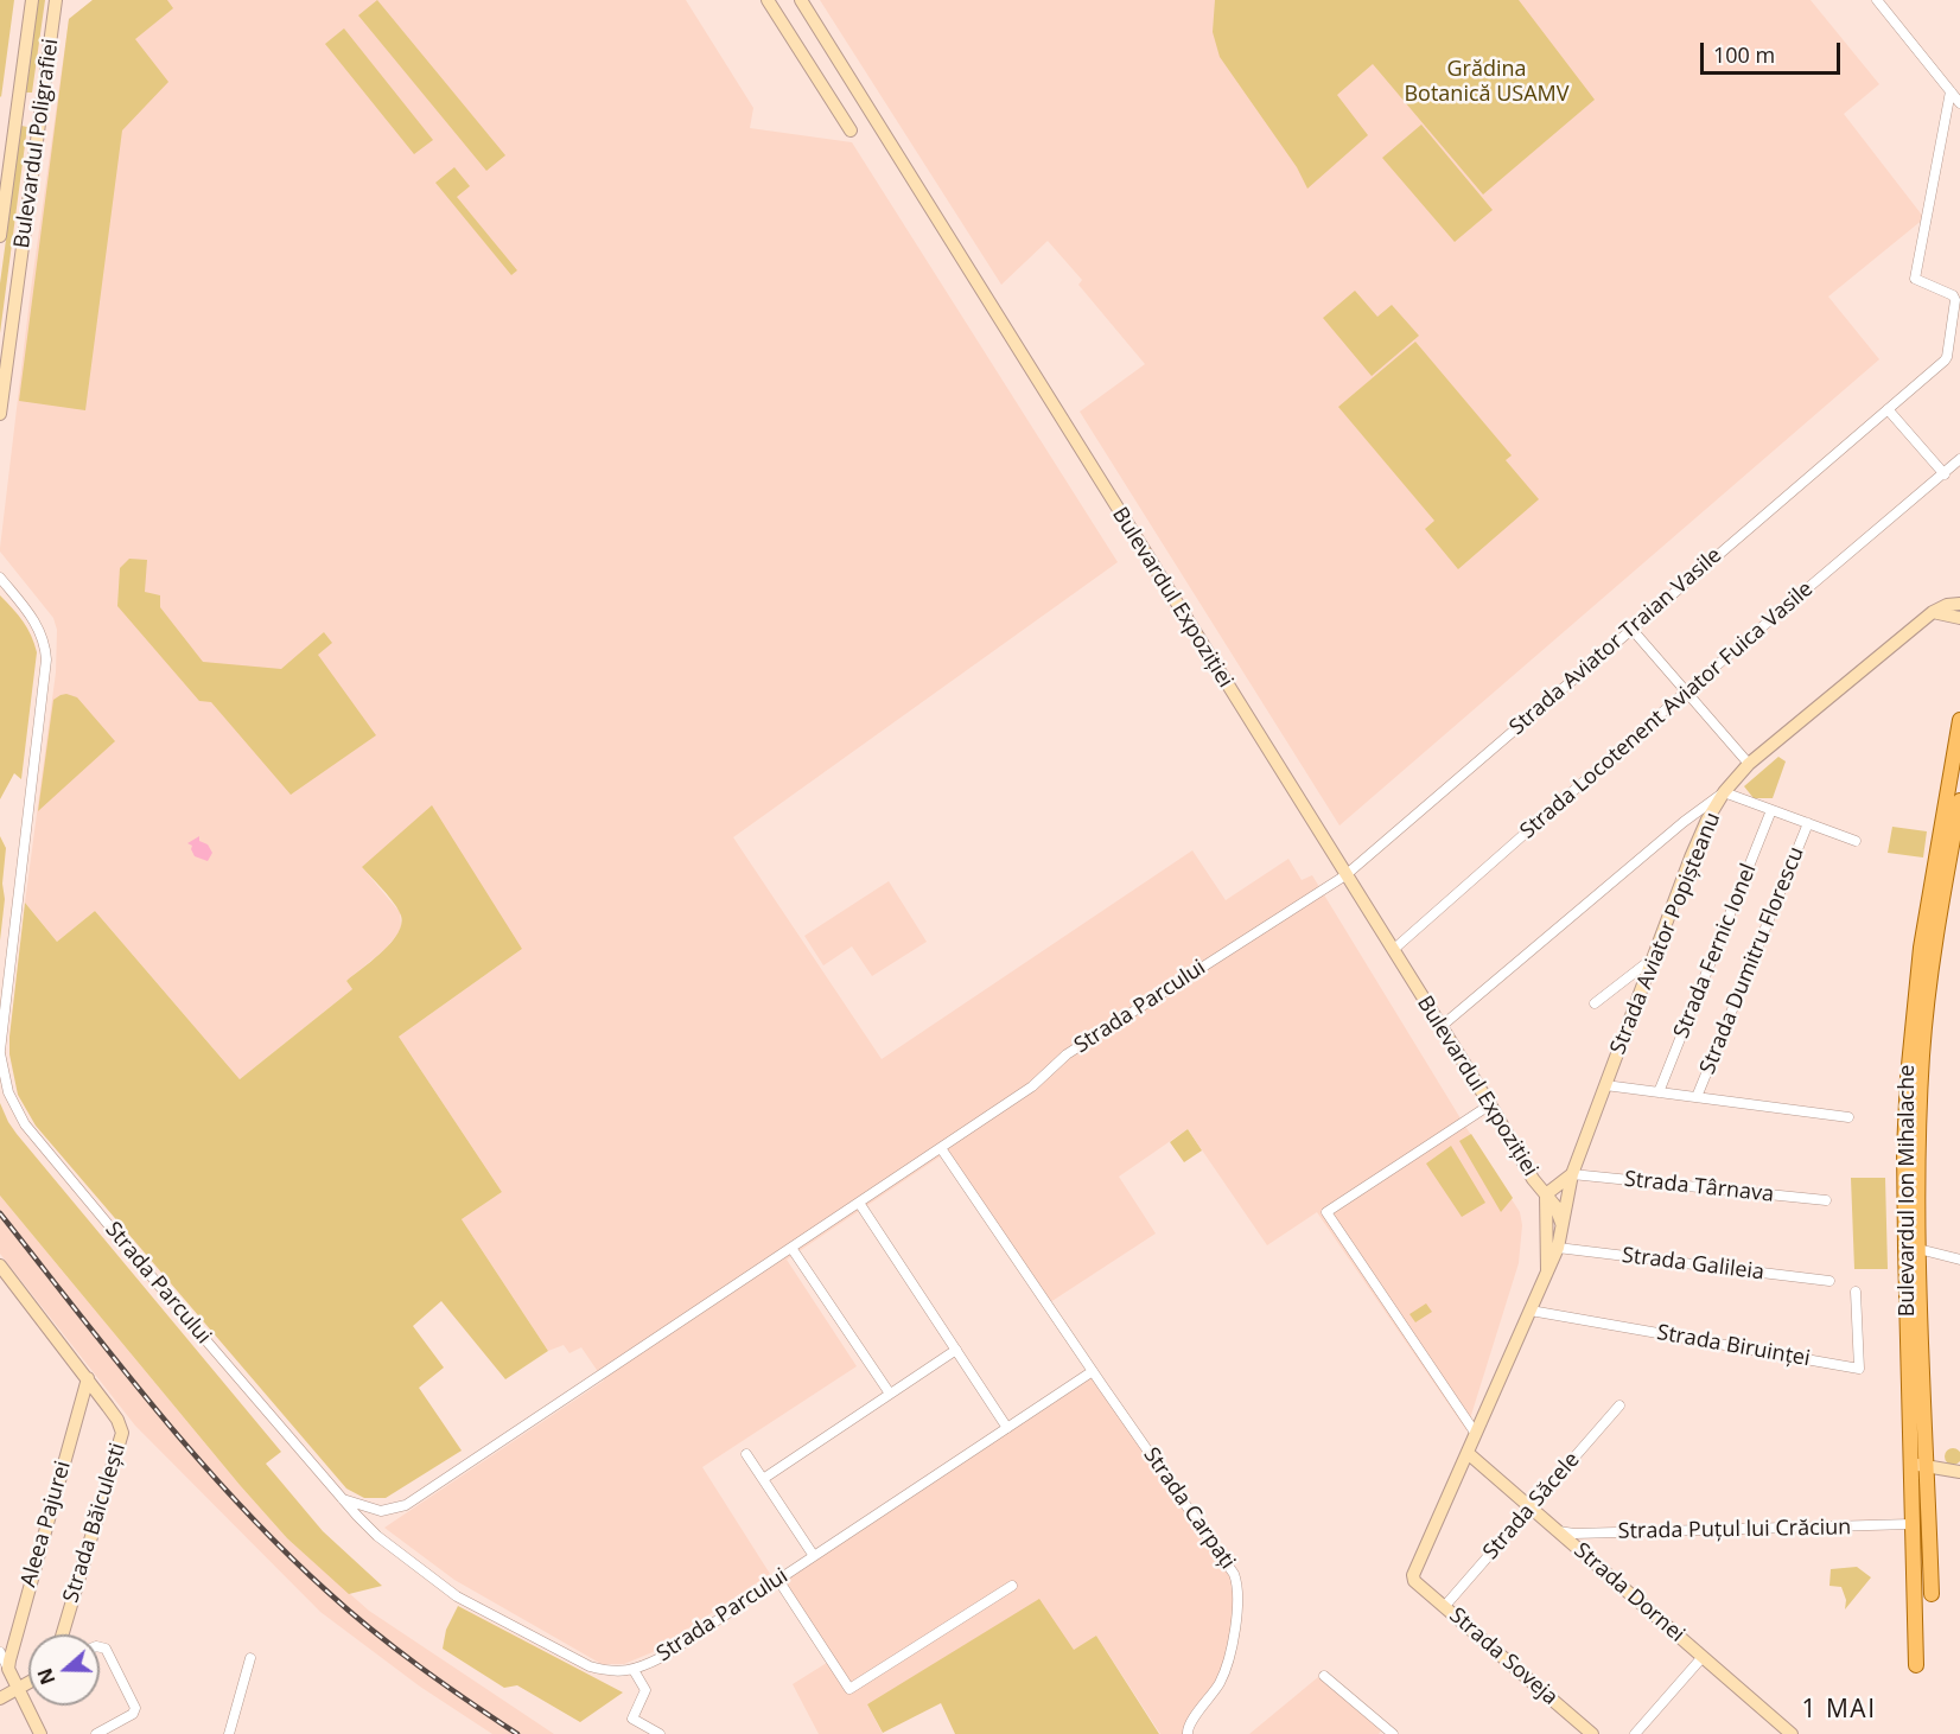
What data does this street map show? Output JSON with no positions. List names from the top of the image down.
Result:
{
  "streets": {
    "main road": ["Bulevardul Ion Mihalache"],
    "street": [
      "Bulevardul Poligrafiei",
      "Bulevardul Expoziției",
      "Strada Aviator Traian Vasile",
      "Strada Locotenent Aviator Fuica Vasile",
      "Strada Aviator Popișteanu",
      "Strada Fernic Ionel",
      "Strada Dumitru Florescu",
      "Strada Parcului",
      "Strada Târnava",
      "Strada Galileia",
      "Strada Biruinței",
      "Strada Săcele",
      "Strada Carpați",
      "Strada Băiculești",
      "Aleea Pajurei",
      "Strada Puțul lui Crăciun",
      "Strada Dornei",
      "Strada Soveja"
    ]
  },
  "crossings": [
    ["Bulevardul Expoziției", "Strada Aviator Traian Vasile"],
    ["Bulevardul Expoziției", "Strada Locotenent Aviator Fuica Vasile"],
    ["Bulevardul Expoziției", "Strada Aviator Popișteanu"],
    ["Bulevardul Expoziției", "Strada Parcului"],
    ["Strada Aviator Traian Vasile", "Strada Parcului"],
    ["Strada Aviator Popișteanu", "Strada Târnava"],
    ["Strada Aviator Popișteanu", "Strada Galileia"],
    ["Strada Aviator Popișteanu", "Strada Biruinței"],
    ["Strada Aviator Popișteanu", "Strada Dornei"],
    ["Strada Aviator Popișteanu", "Strada Soveja"],
    ["Strada Parcului", "Strada Carpați"],
    ["Bulevardul Ion Mihalache", "Strada Puțul lui Crăciun"],
    ["Strada Săcele", "Strada Dornei"],
    ["Strada Săcele", "Strada Soveja"],
    ["Strada Băiculești", "Aleea Pajurei"],
    ["Strada Puțul lui Crăciun", "Strada Dornei"]
  ],
  "districts": ["1 MAI"],
  "parks": ["Grădina Botanică USAMV"],
  "scale_bar": "100 m",
  "north": "left"
}
